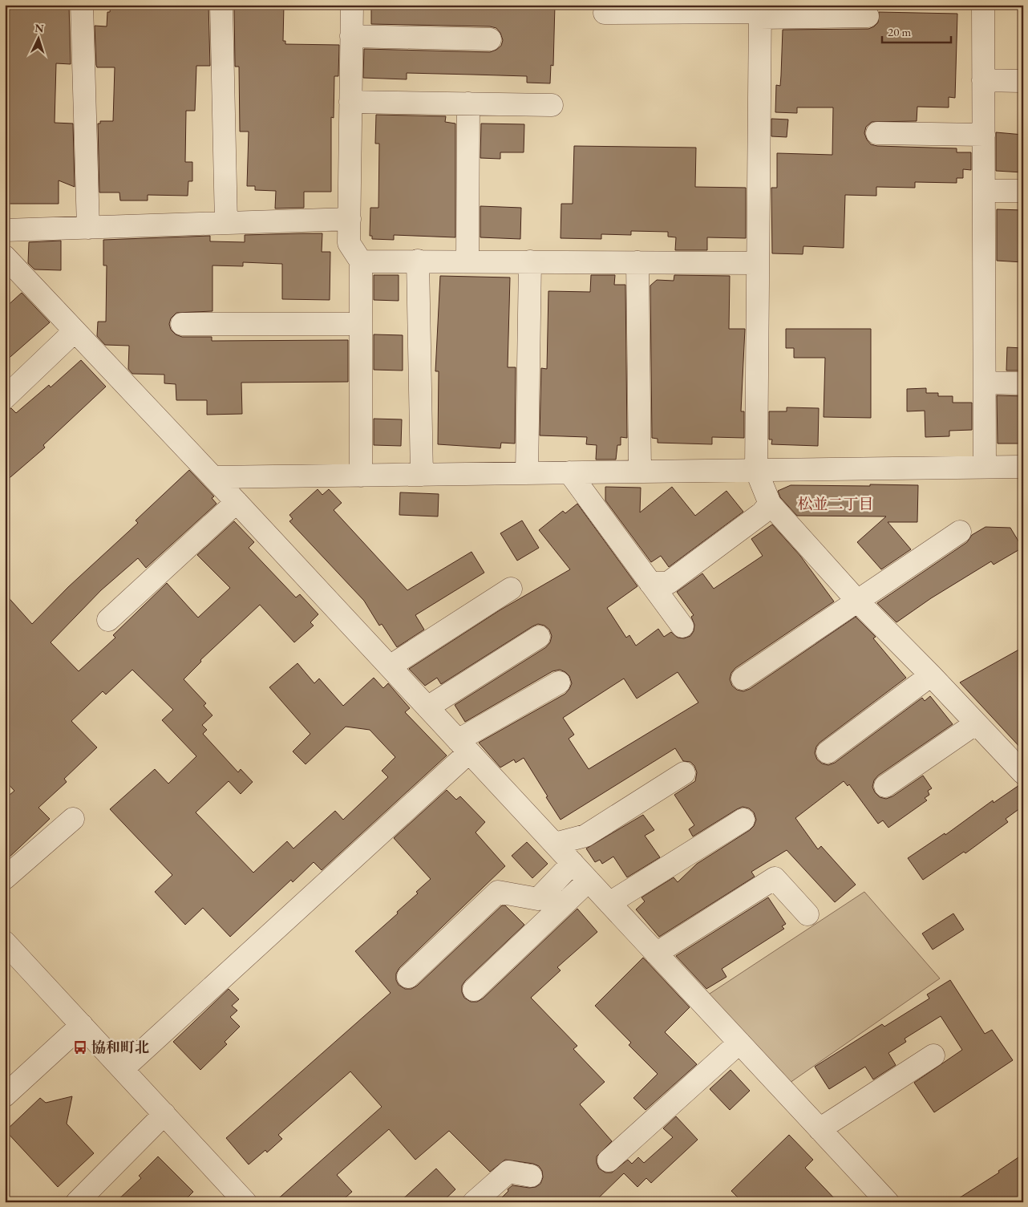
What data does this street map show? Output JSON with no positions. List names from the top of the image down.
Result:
{
  "districts": ["松並二丁目"],
  "places": {
    "bus stop": ["協和町北"]
  },
  "scale_bar": "20 m",
  "north": "top"
}
